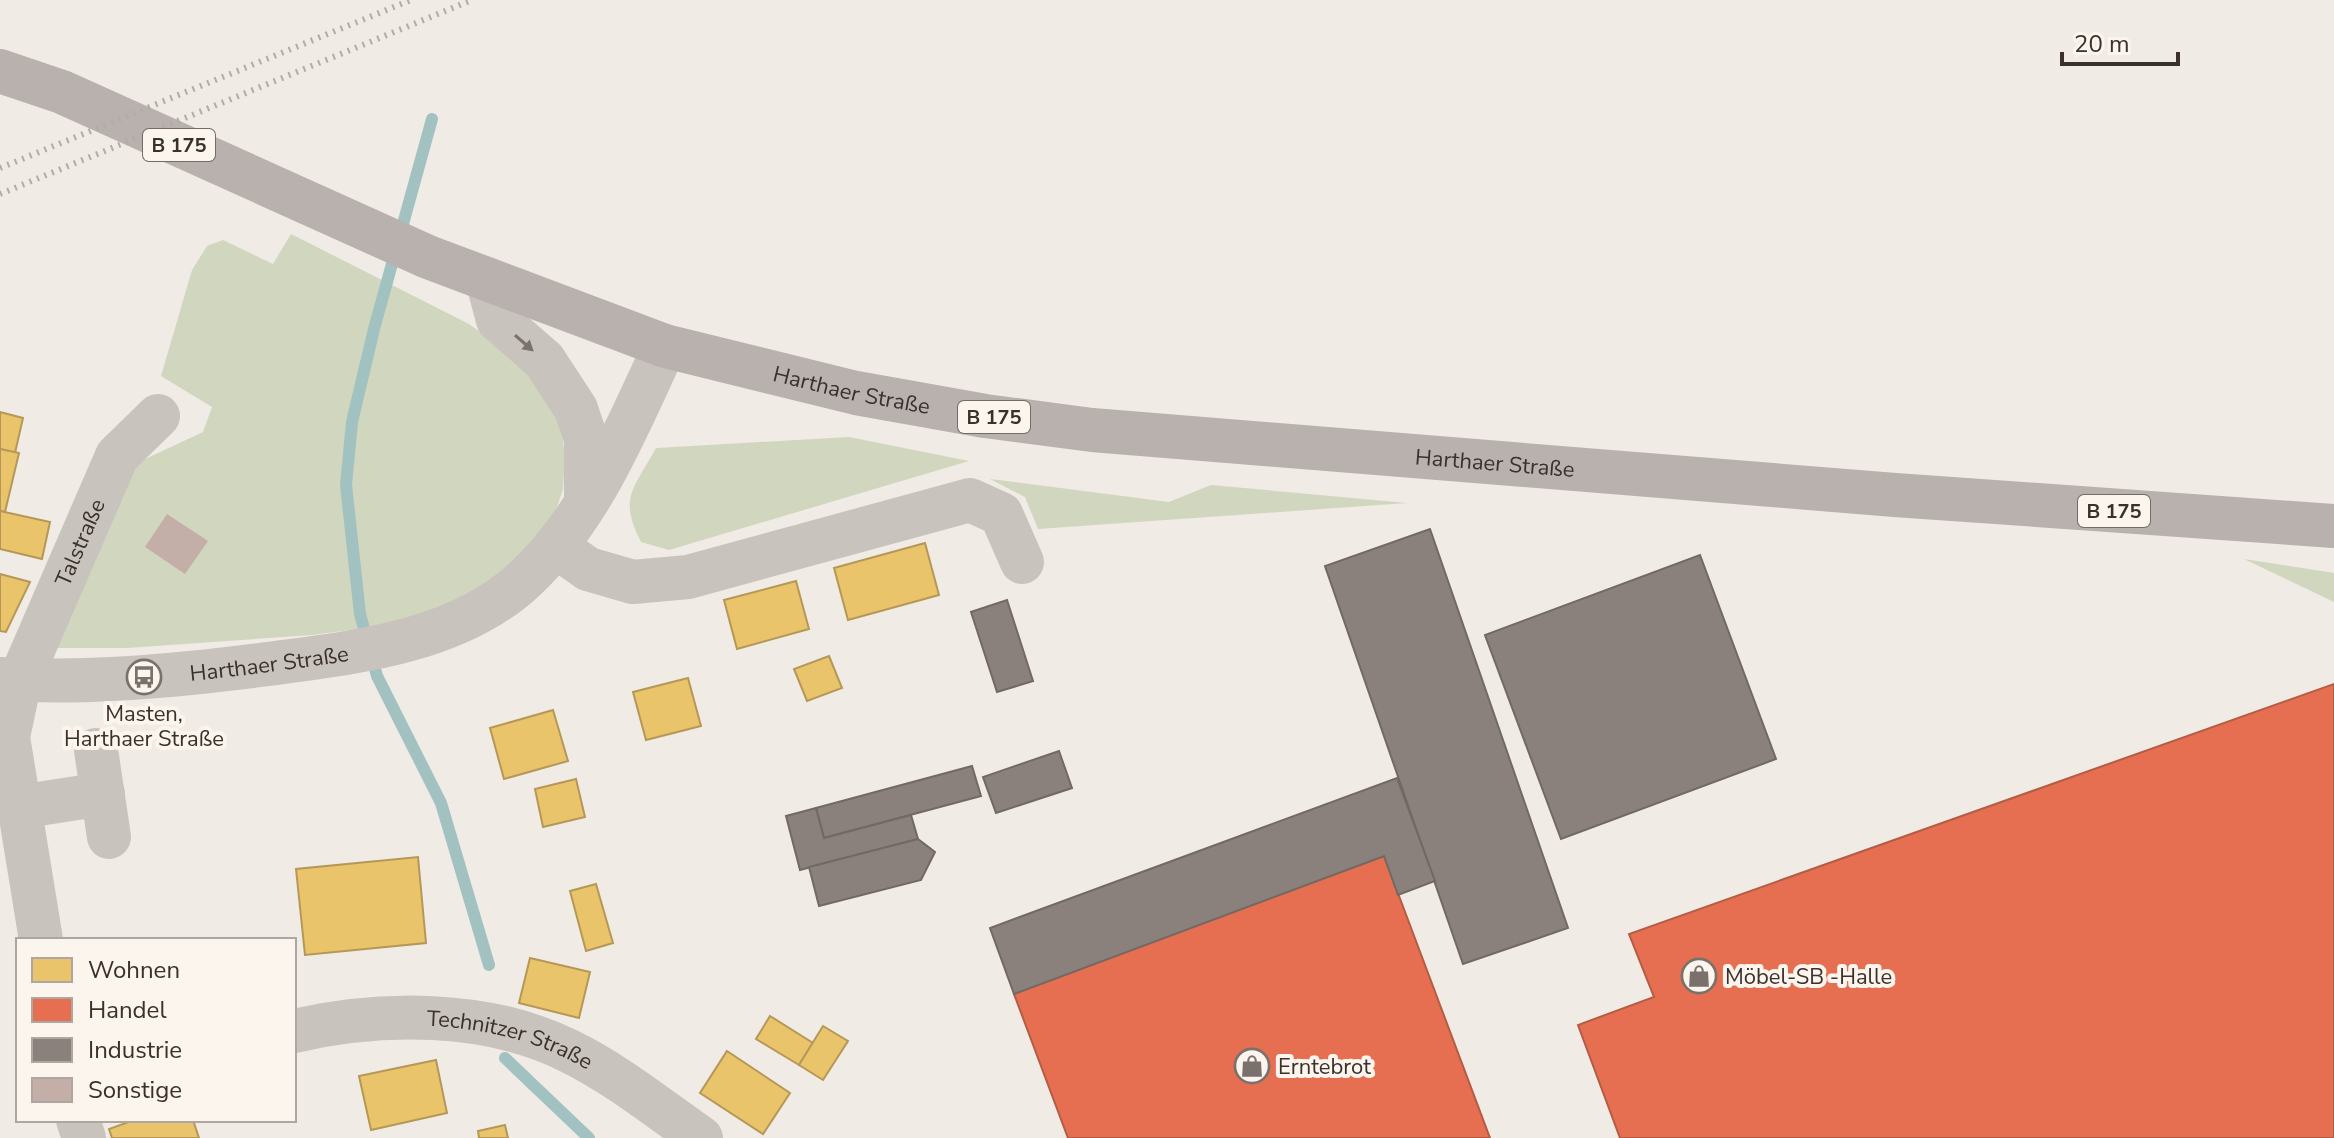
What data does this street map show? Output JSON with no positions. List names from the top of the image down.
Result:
{
  "streets": {
    "main road": ["B 175", "Harthaer Straße"],
    "street": ["Talstraße", "Technitzer Straße"]
  },
  "crossings": [
    ["Harthaer Straße", "Talstraße"]
  ],
  "places": {
    "bus stop": ["Masten, Harthaer Straße"],
    "shop": ["Möbel-SB -Halle", "Erntebrot"]
  },
  "legend": [
    "Wohnen",
    "Handel",
    "Industrie",
    "Sonstige"
  ],
  "scale_bar": "20 m"
}
